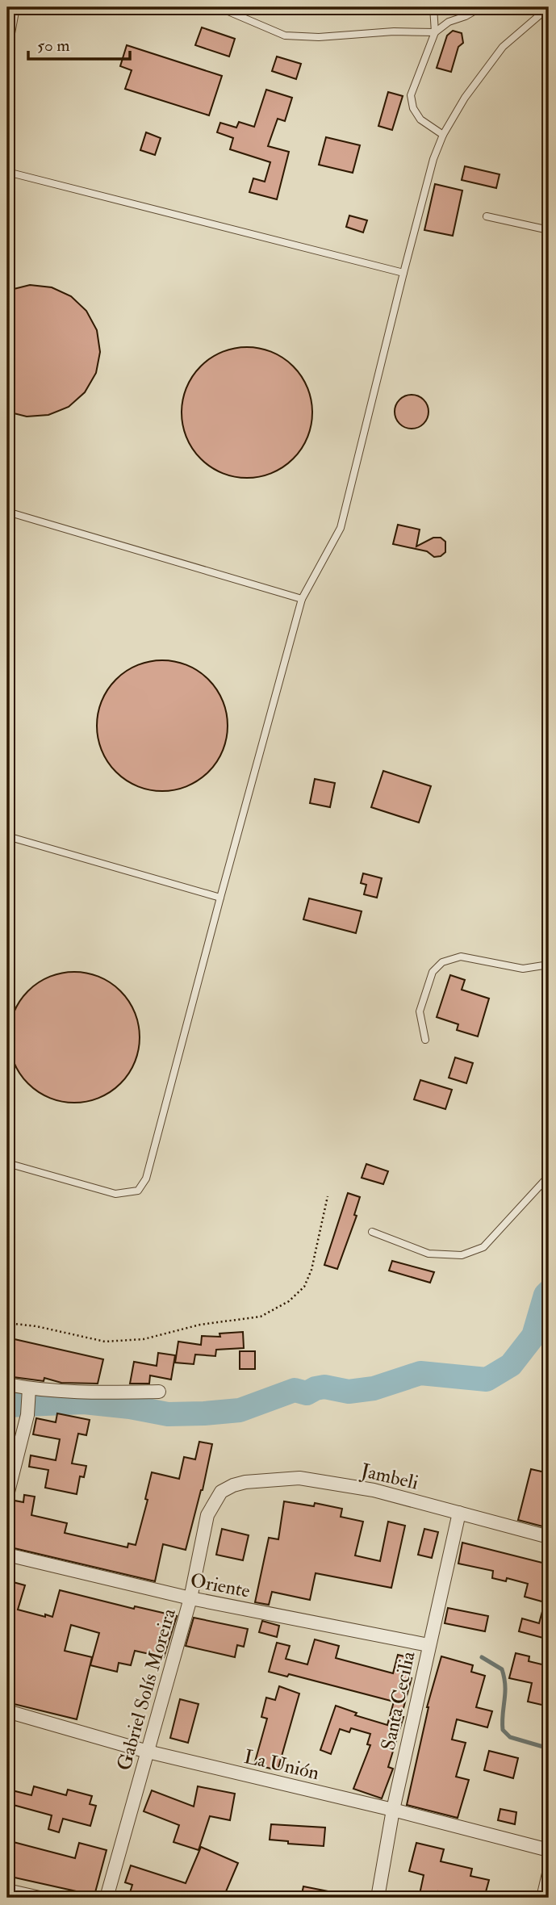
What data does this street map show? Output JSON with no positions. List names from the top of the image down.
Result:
{
  "streets": {
    "street": [
      "Jambeli",
      "Oriente",
      "Gabriel Solís Moreira",
      "Santa Cecilia",
      "La Unión"
    ]
  },
  "crossings": [
    ["Jambeli", "Gabriel Solís Moreira"],
    ["Jambeli", "Santa Cecilia"],
    ["Oriente", "Gabriel Solís Moreira"],
    ["Oriente", "Santa Cecilia"],
    ["Gabriel Solís Moreira", "La Unión"],
    ["Santa Cecilia", "La Unión"]
  ],
  "scale_bar": "50 m"
}
